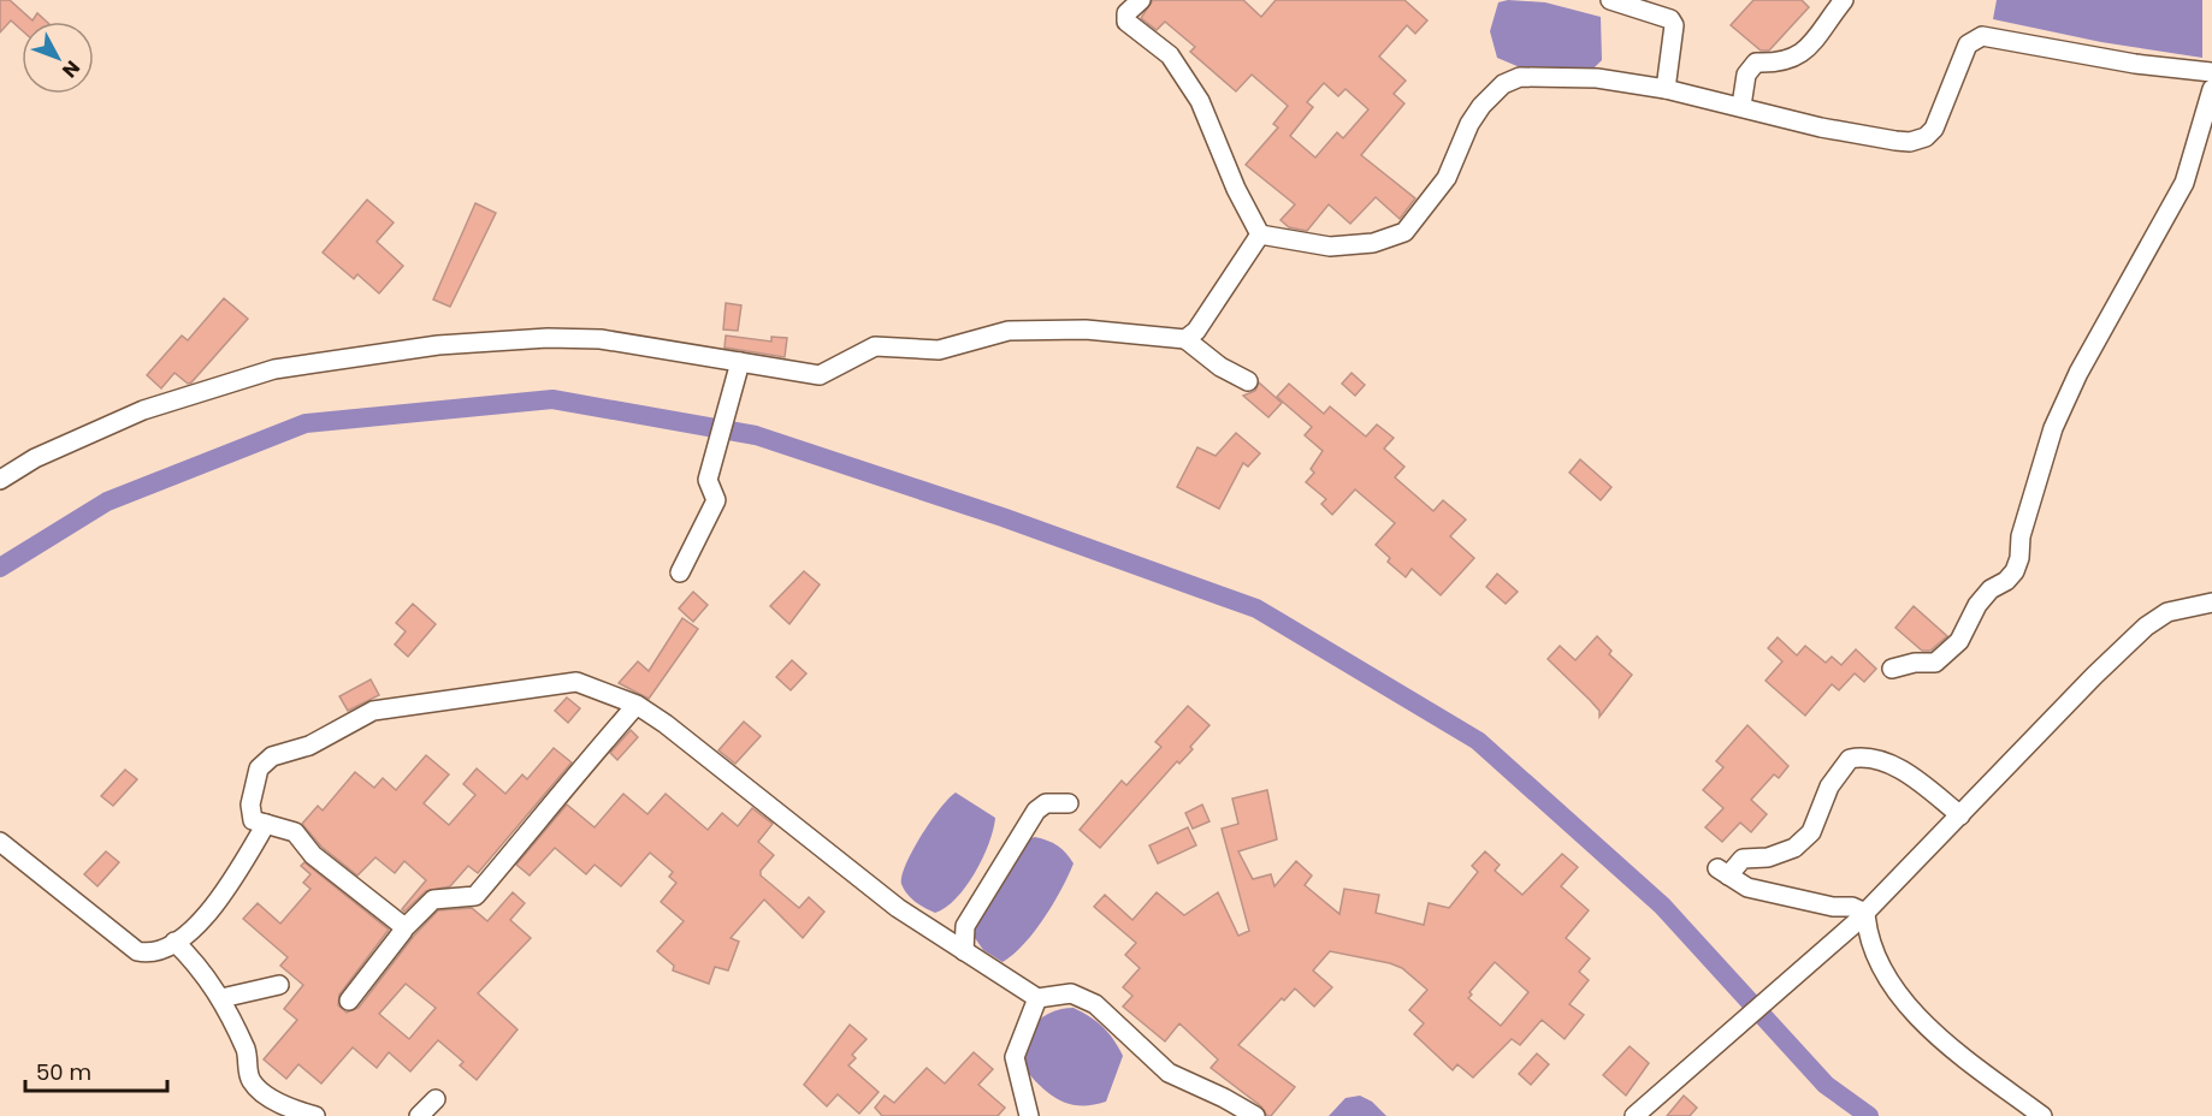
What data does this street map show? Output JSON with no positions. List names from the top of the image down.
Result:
{
  "scale_bar": "50 m",
  "north": "bottom right"
}
